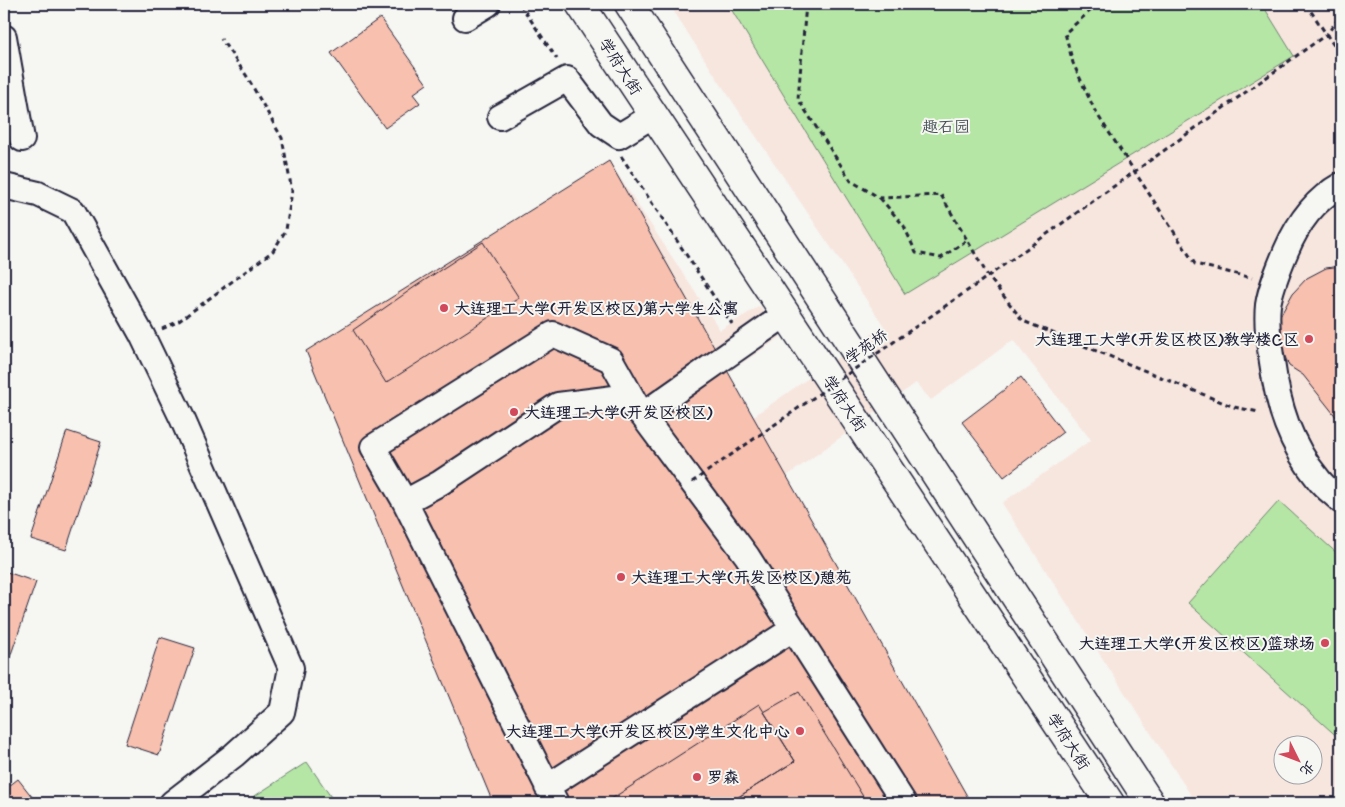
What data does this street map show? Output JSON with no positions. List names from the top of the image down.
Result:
{
  "streets": {
    "main road": ["学府大街"],
    "path": ["学苑桥"]
  },
  "parks": ["趣石园"],
  "places": [
    "大连理工大学(开发区校区)第六学生公寓",
    "大连理工大学(开发区校区)教学楼C区",
    "大连理工大学(开发区校区)",
    "大连理工大学(开发区校区)憩苑",
    "大连理工大学(开发区校区)篮球场",
    "大连理工大学(开发区校区)学生文化中心",
    "罗森"
  ],
  "north": "bottom right"
}
